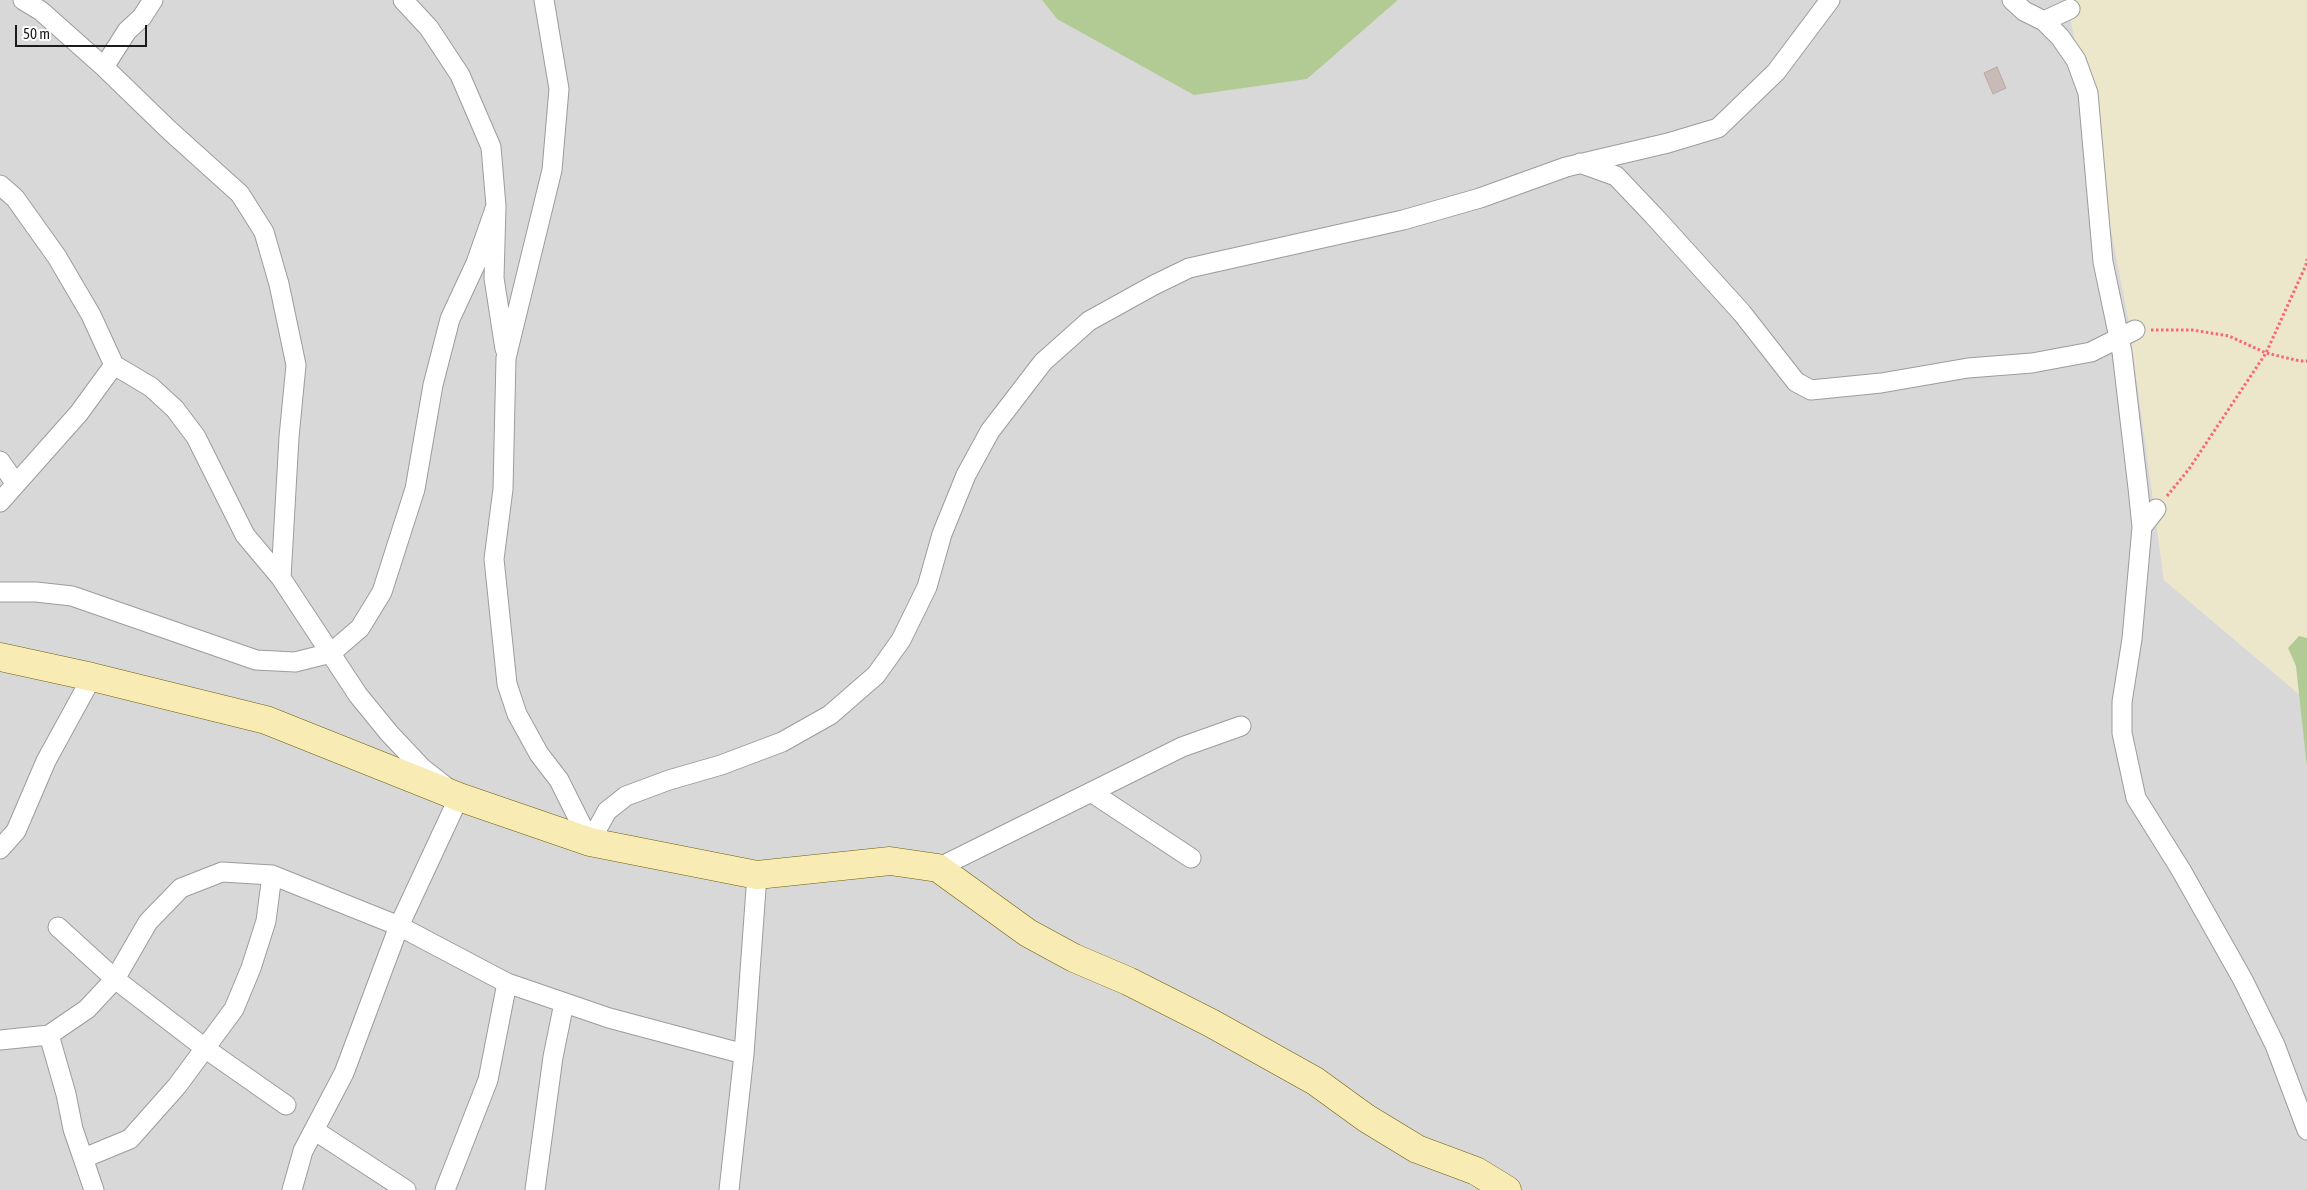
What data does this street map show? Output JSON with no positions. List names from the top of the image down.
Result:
{
  "scale_bar": "50 m"
}
